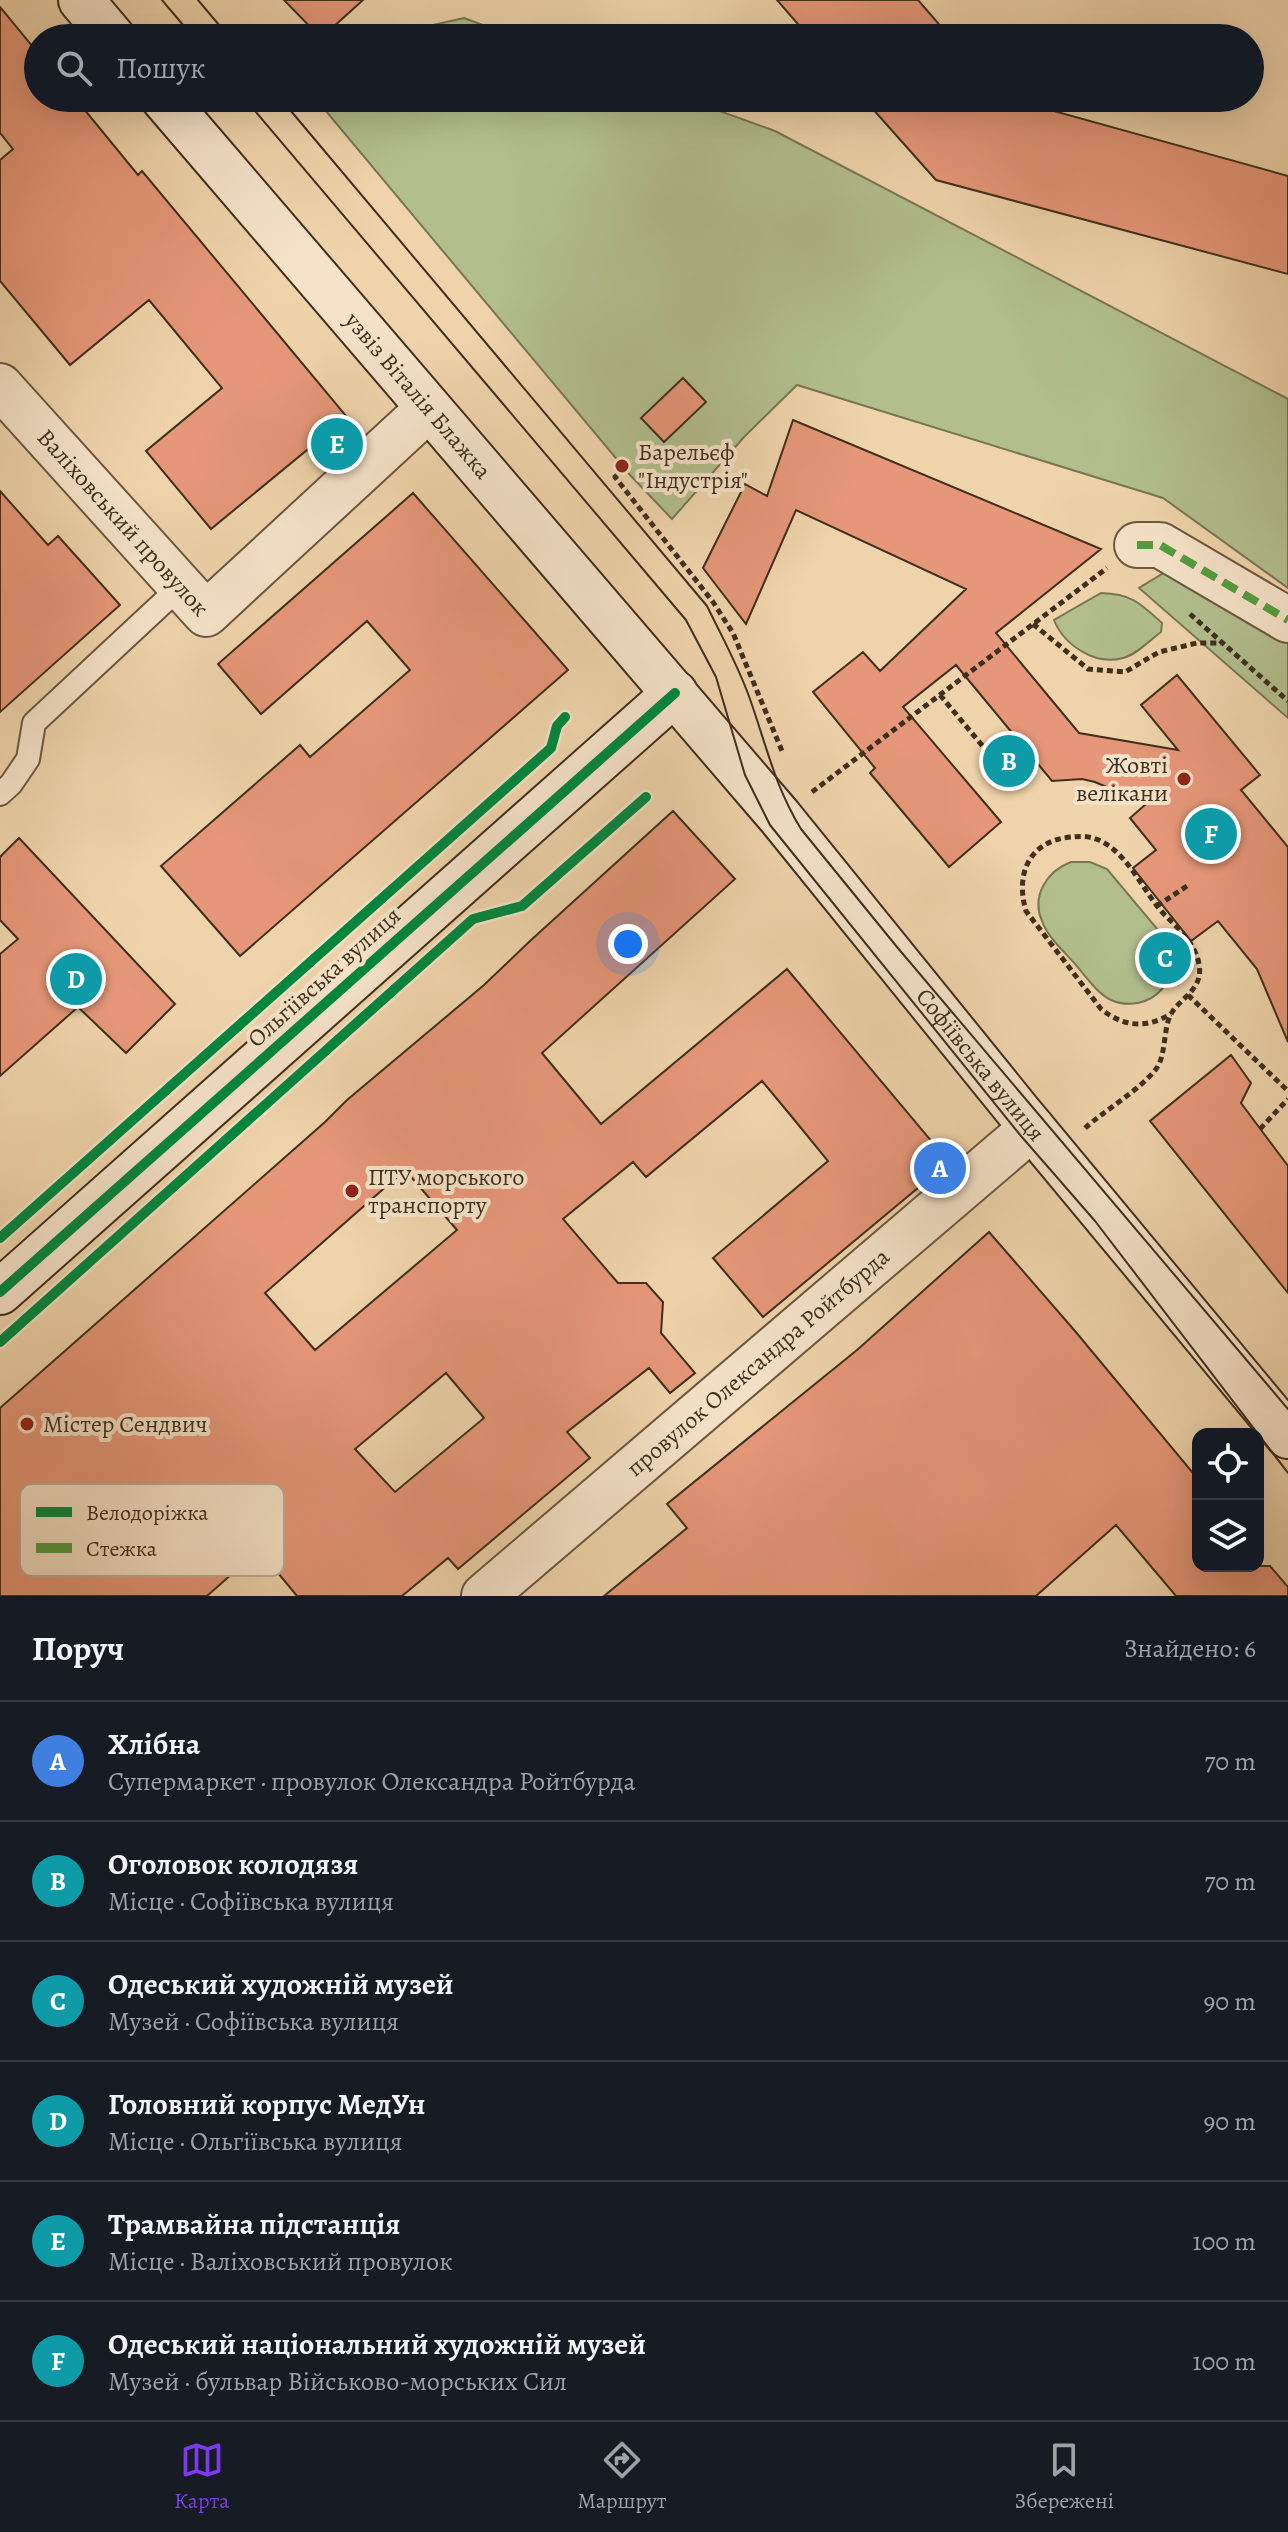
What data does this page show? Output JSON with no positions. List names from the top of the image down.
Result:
{
  "streets": {
    "street": [
      "узвіз Віталія Блажка",
      "Валіховський провулок",
      "Ольгіївська вулиця",
      "Софіївська вулиця",
      "провулок Олександра Ройтбурда"
    ]
  },
  "crossings": [
    ["узвіз Віталія Блажка", "Валіховський провулок"],
    ["узвіз Віталія Блажка", "Ольгіївська вулиця"],
    ["узвіз Віталія Блажка", "Софіївська вулиця"],
    ["Ольгіївська вулиця", "Софіївська вулиця"],
    ["Софіївська вулиця", "провулок Олександра Ройтбурда"]
  ],
  "places": [
    "Барельєф \"Індустрія\"",
    "Жовті велікани",
    "ПТУ морського транспорту",
    "Містер Сендвич"
  ],
  "legend": ["Велодоріжка", "Стежка"],
  "page": {
    "search": "Пошук",
    "pins": [
      "E",
      "B",
      "F",
      "C",
      "D",
      "A"
    ],
    "heading": ["Поруч", "Знайдено: 6"],
    "list": [
      {
        "mark": "A",
        "name": "Хлібна",
        "note": "Супермаркет · провулок Олександра Ройтбурда",
        "value": "70 m"
      },
      {
        "mark": "B",
        "name": "Оголовок колодязя",
        "note": "Місце · Софіївська вулиця",
        "value": "70 m"
      },
      {
        "mark": "C",
        "name": "Одеський художній музей",
        "note": "Музей · Софіївська вулиця",
        "value": "90 m"
      },
      {
        "mark": "D",
        "name": "Головний корпус МедУн",
        "note": "Місце · Ольгіївська вулиця",
        "value": "90 m"
      },
      {
        "mark": "E",
        "name": "Трамвайна підстанція",
        "note": "Місце · Валіховський провулок",
        "value": "100 m"
      },
      {
        "mark": "F",
        "name": "Одеський національний художній музей",
        "note": "Музей · бульвар Військово-морських Сил",
        "value": "100 m"
      }
    ],
    "nav": ["Карта", "Маршрут", "Збережені"]
  }
}
